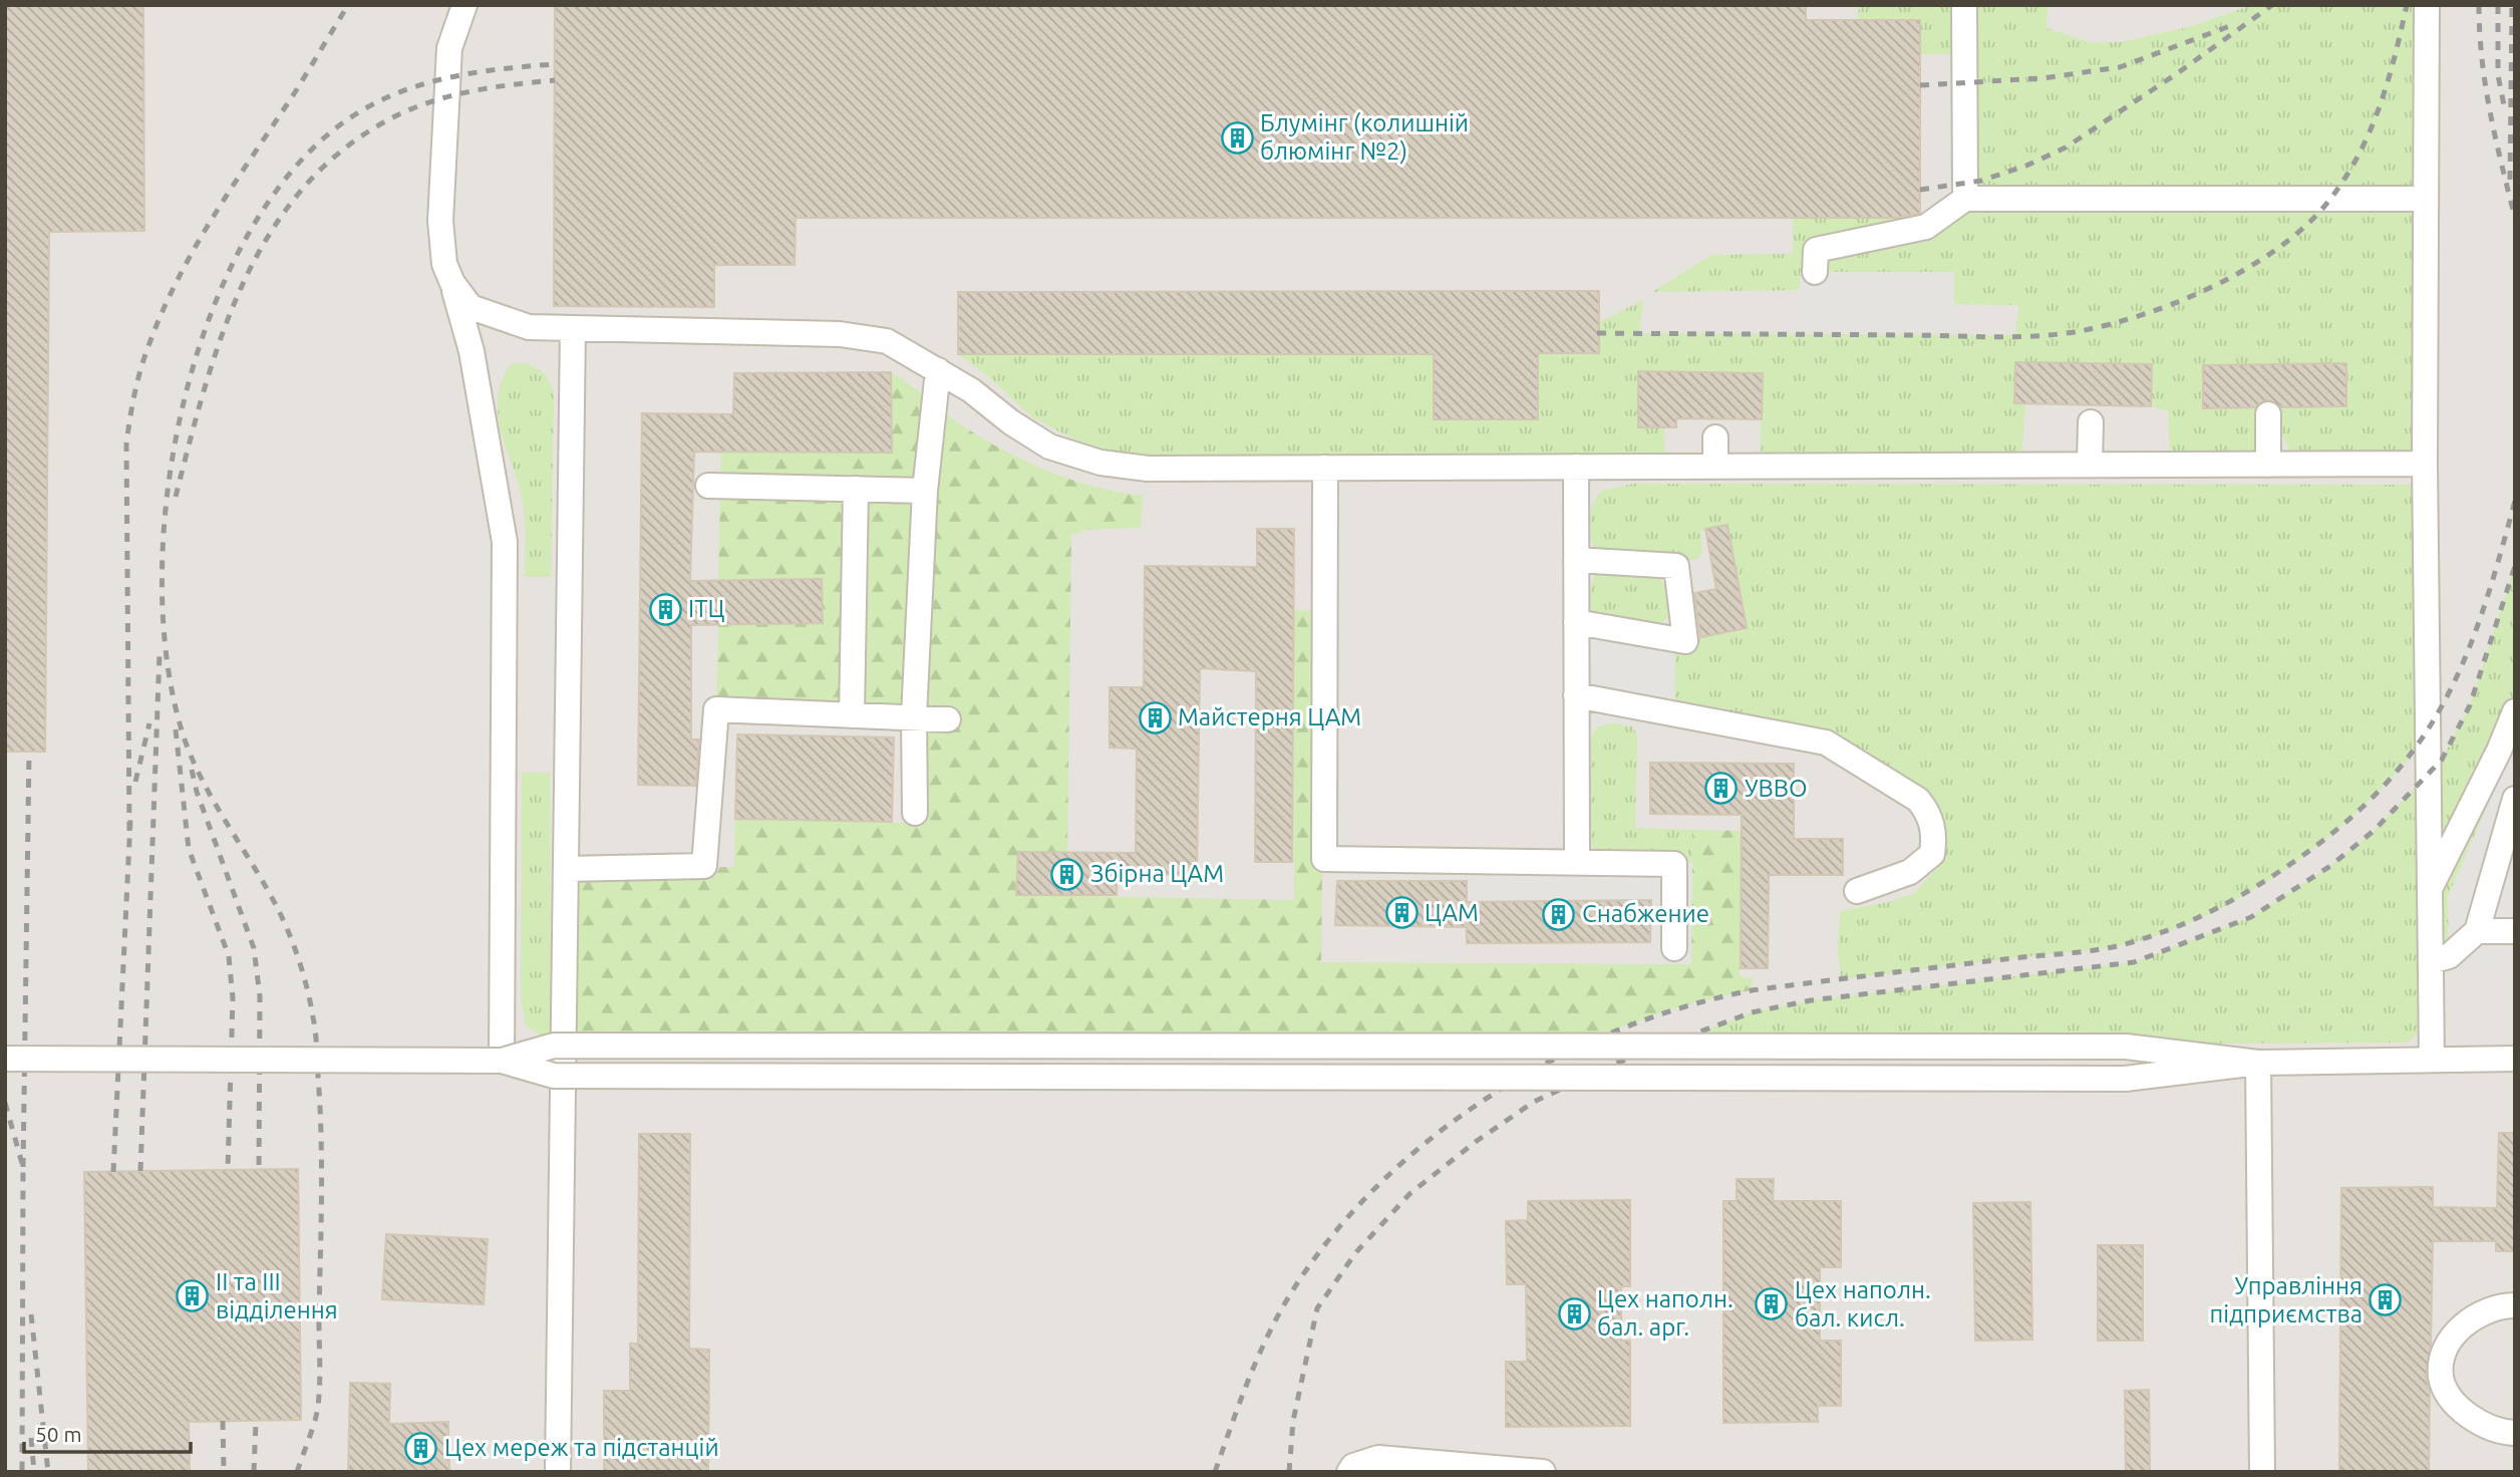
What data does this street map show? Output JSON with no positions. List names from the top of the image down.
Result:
{
  "places": {
    "building": [
      "Блумінг (колишній блюмінг №2)",
      "ІТЦ",
      "Майстерня ЦАМ",
      "УВВО",
      "Збірна ЦАМ",
      "ЦАМ",
      "Снабжение",
      "II та III відділення",
      "Управління підприємства",
      "Цех наполн. бал. кисл.",
      "Цех наполн. бал. арг.",
      "Цех мереж та підстанцій"
    ]
  },
  "scale_bar": "50 m"
}
